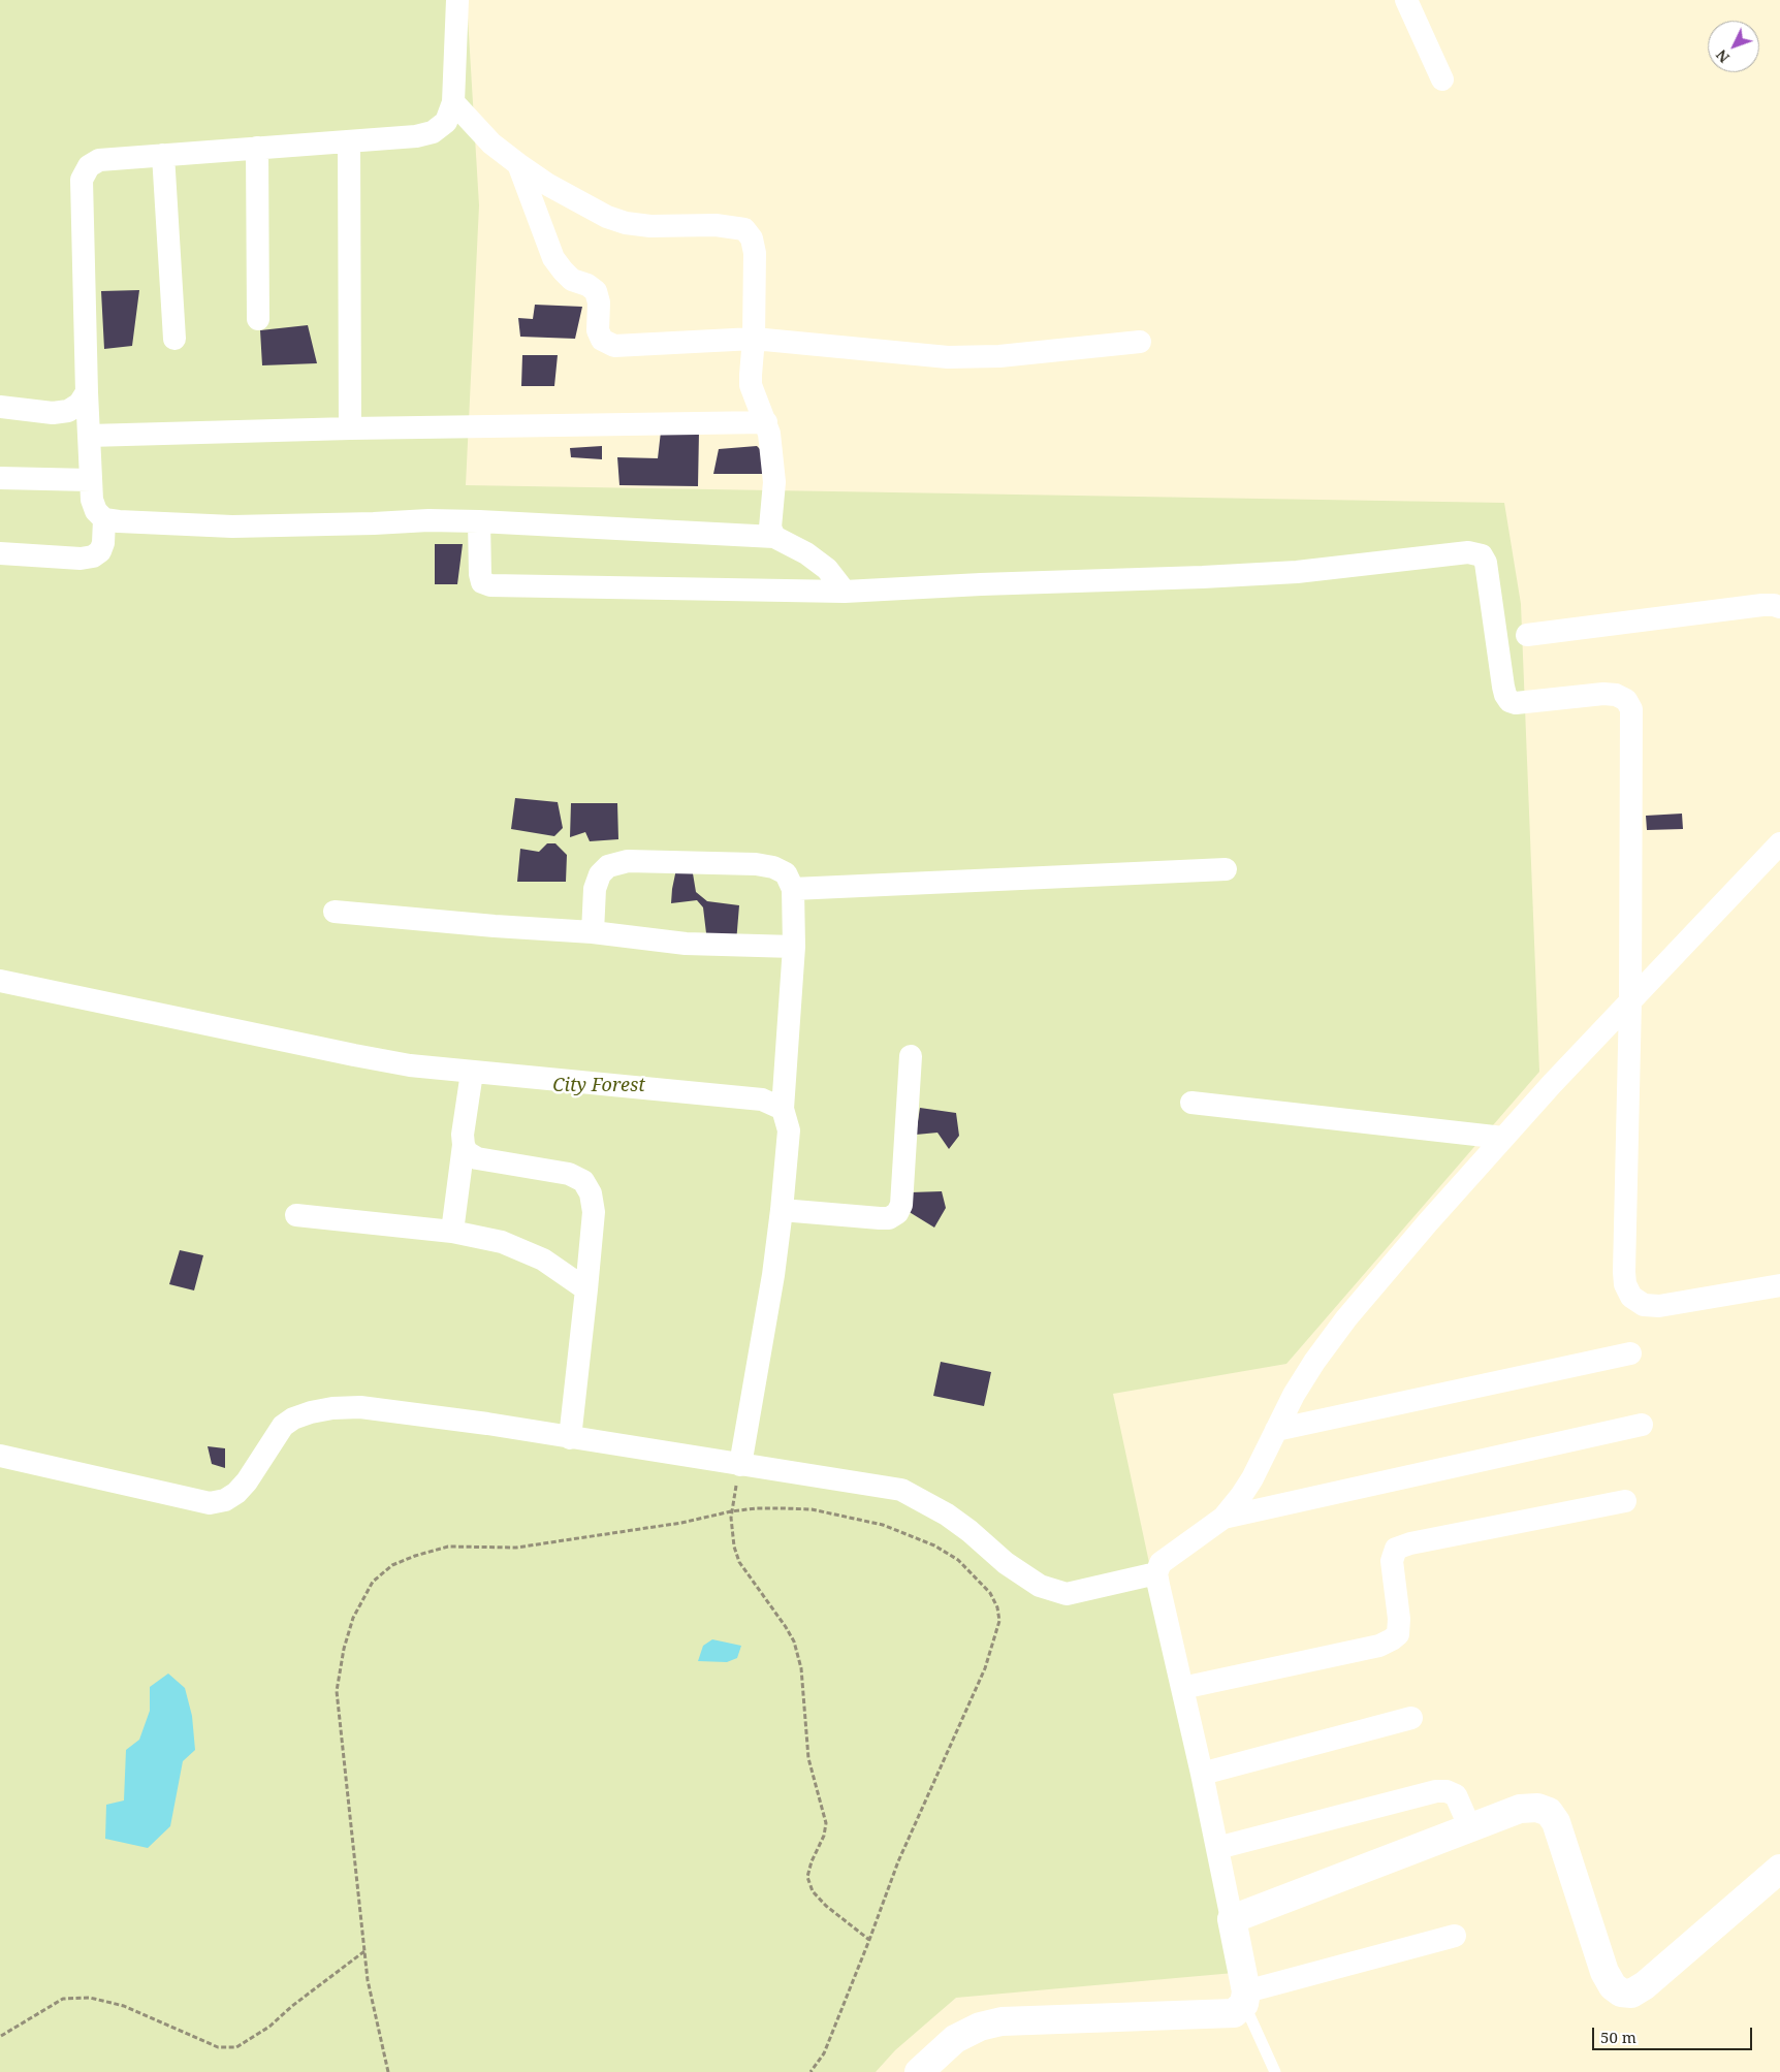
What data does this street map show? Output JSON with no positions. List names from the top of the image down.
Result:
{
  "parks": ["City Forest"],
  "scale_bar": "50 m",
  "north": "bottom left"
}
